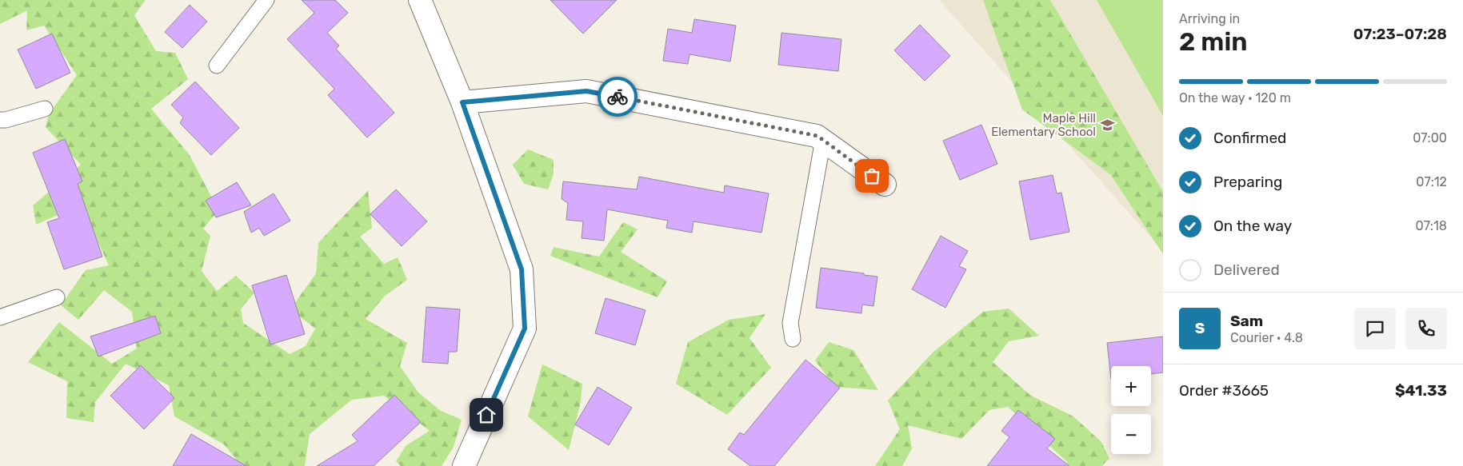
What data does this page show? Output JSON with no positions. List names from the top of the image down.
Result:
{
  "places": {
    "school or university": ["Maple Hill Elementary School"]
  },
  "page": {
    "heading": ["2 min", "Arriving in", "07:23–07:28"],
    "panel": [
      "Sam",
      "Courier · 4.8",
      "Order #3665",
      "$41.33"
    ],
    "bar": "On the way · 120 m",
    "list": [
      ["Confirmed", "07:00"],
      ["Preparing", "07:12"],
      ["On the way", "07:18"],
      "Delivered"
    ],
    "round": "S",
    "map_buttons": ["+", "−"]
  }
}
